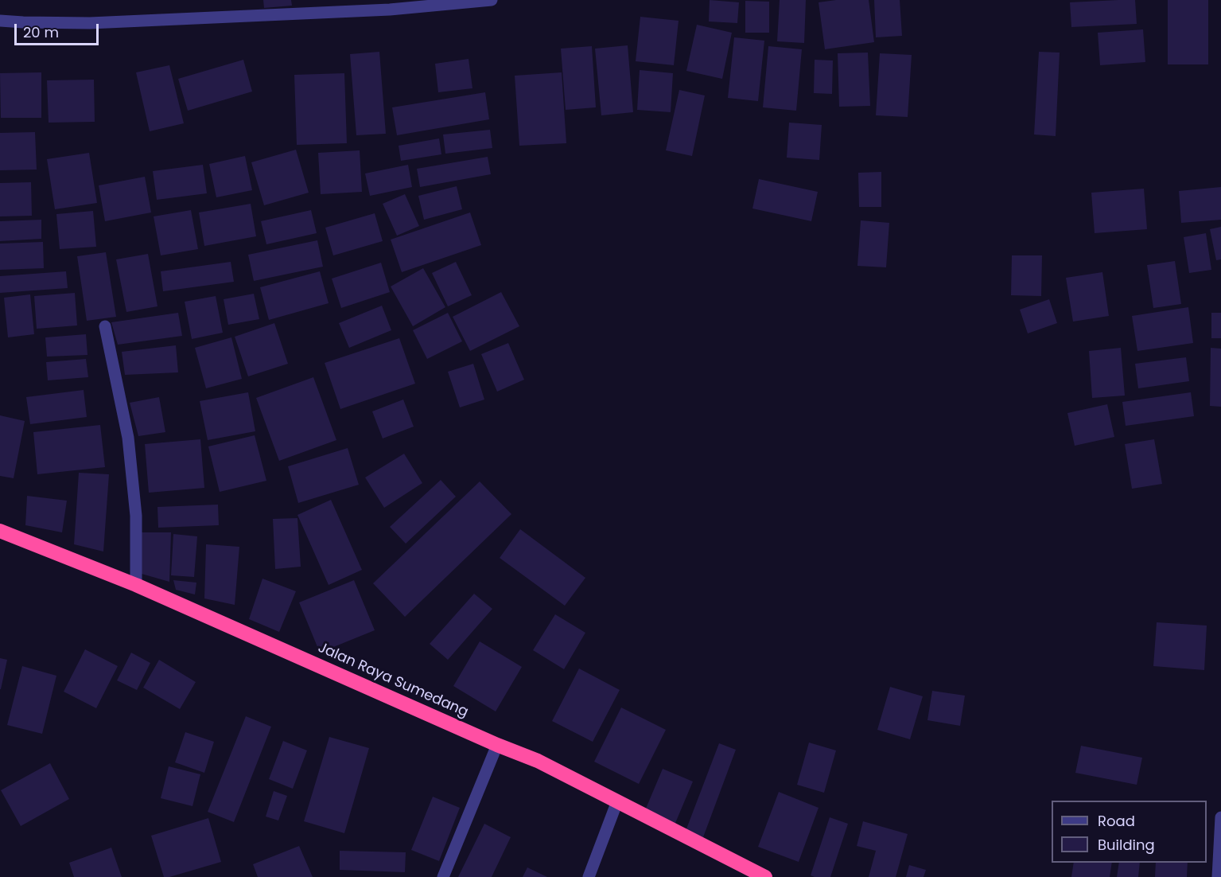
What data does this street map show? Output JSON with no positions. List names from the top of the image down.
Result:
{
  "streets": {
    "highway": ["Jalan Raya Sumedang"]
  },
  "legend": ["Road", "Building"],
  "scale_bar": "20 m"
}
